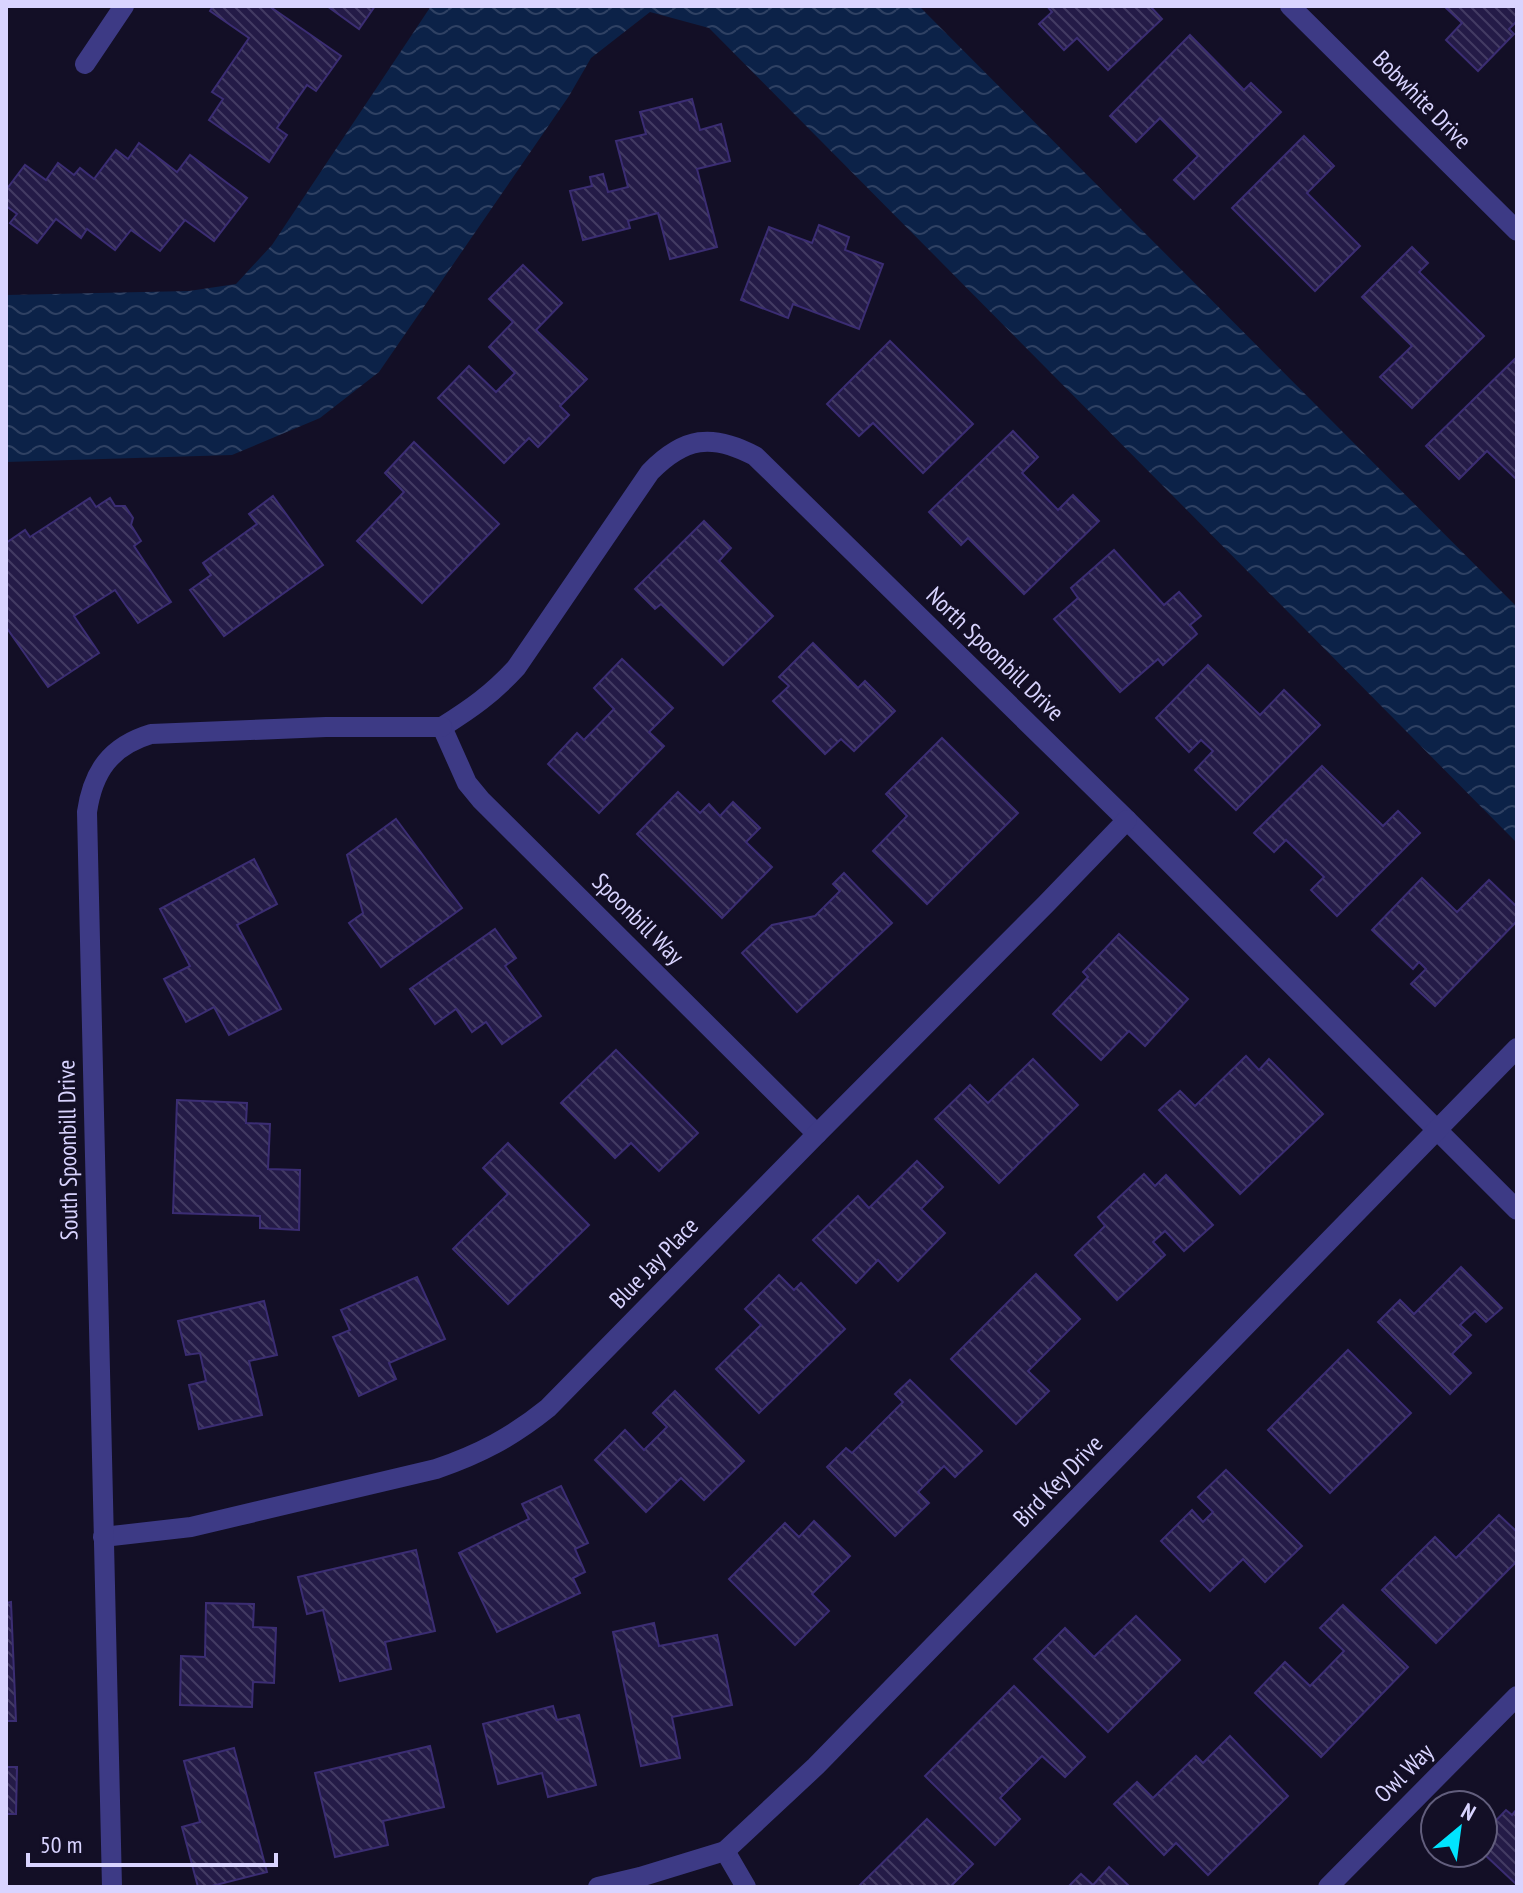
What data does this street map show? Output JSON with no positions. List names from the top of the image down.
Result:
{
  "streets": {
    "street": [
      "Bobwhite Drive",
      "North Spoonbill Drive",
      "Spoonbill Way",
      "South Spoonbill Drive",
      "Blue Jay Place",
      "Bird Key Drive",
      "Owl Way"
    ]
  },
  "crossings": [
    ["North Spoonbill Drive", "Spoonbill Way"],
    ["North Spoonbill Drive", "South Spoonbill Drive"],
    ["North Spoonbill Drive", "Blue Jay Place"],
    ["North Spoonbill Drive", "Bird Key Drive"],
    ["Spoonbill Way", "South Spoonbill Drive"],
    ["Spoonbill Way", "Blue Jay Place"],
    ["South Spoonbill Drive", "Blue Jay Place"]
  ],
  "scale_bar": "50 m",
  "north": "top right"
}
